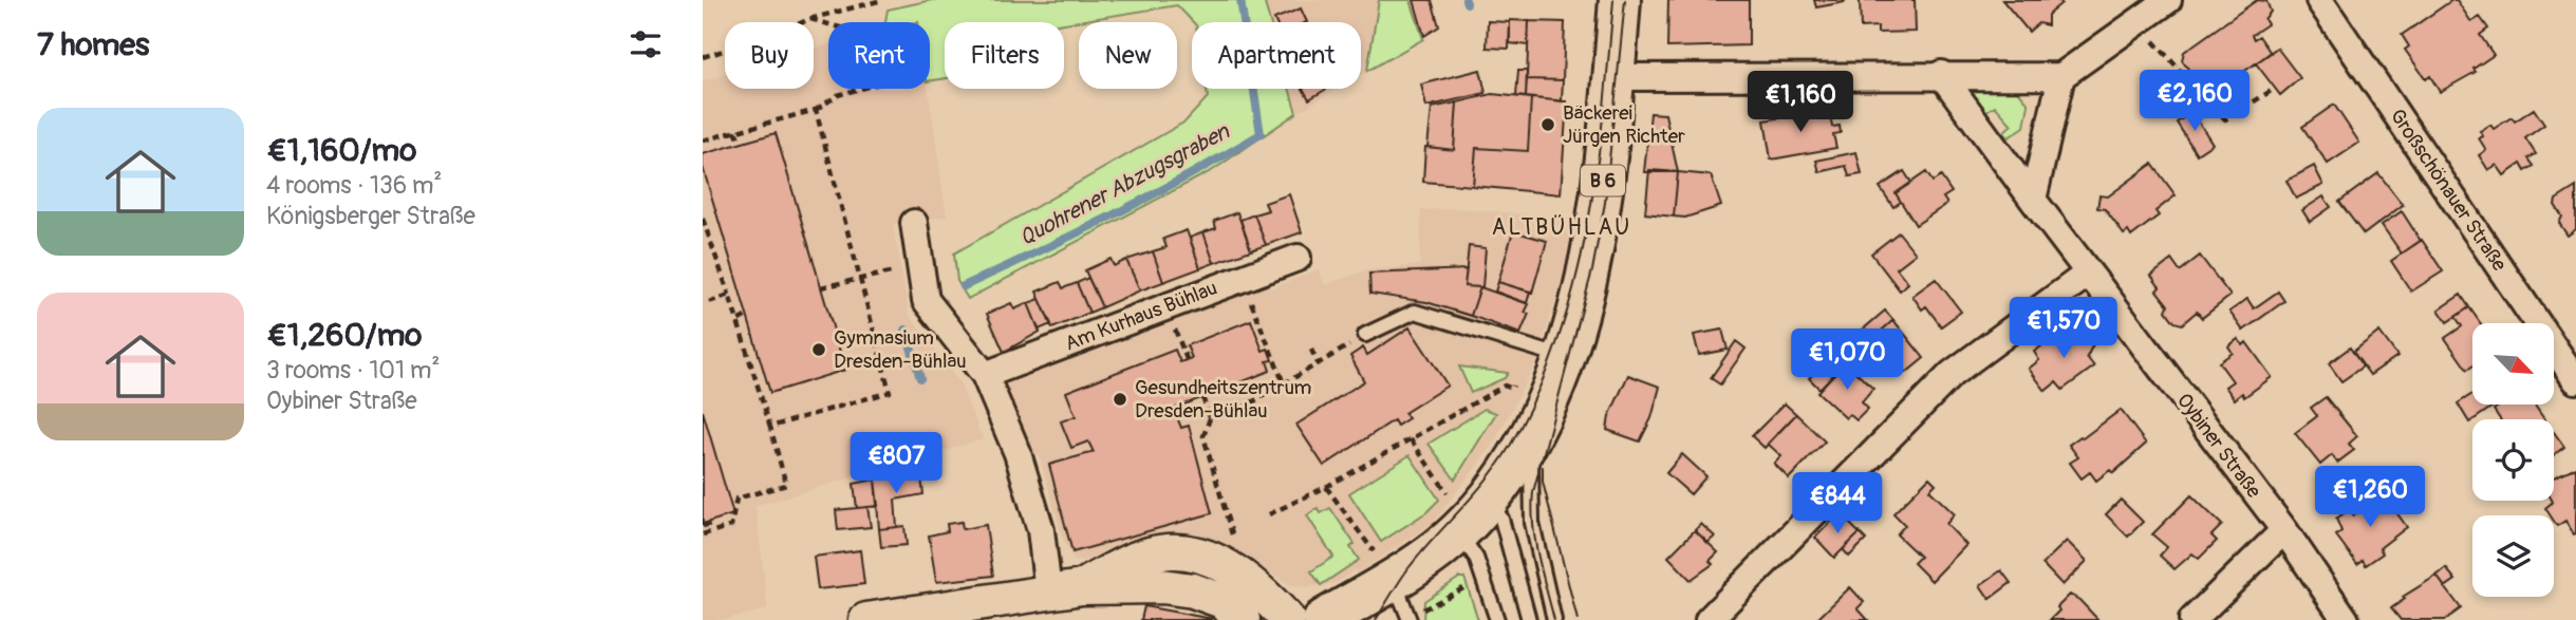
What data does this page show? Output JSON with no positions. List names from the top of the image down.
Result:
{
  "streets": {
    "main road": ["B 6"],
    "street": ["Großschönauer Straße", "Am Kurhaus Bühlau", "Oybiner Straße"]
  },
  "districts": ["ALTBÜHLAU"],
  "water": ["Quohrener Abzugsgraben"],
  "places": ["Bäckerei Jürgen Richter", "Gymnasium Dresden-Bühlau", "Gesundheitszentrum Dresden-Bühlau"],
  "north": "bottom right",
  "page": {
    "heading": "7 homes",
    "chip": [
      "Buy",
      "Rent",
      "Filters",
      "New",
      "Apartment"
    ],
    "price": [
      "€2,160",
      "€1,160",
      "€1,570",
      "€1,070",
      "€807",
      "€1,260",
      "€844"
    ],
    "list": [
      {
        "name": "€1,160/mo",
        "note": "4 rooms · 136 m² · Königsberger Straße"
      },
      {
        "name": "€1,260/mo",
        "note": "3 rooms · 101 m² · Oybiner Straße"
      }
    ]
  }
}
